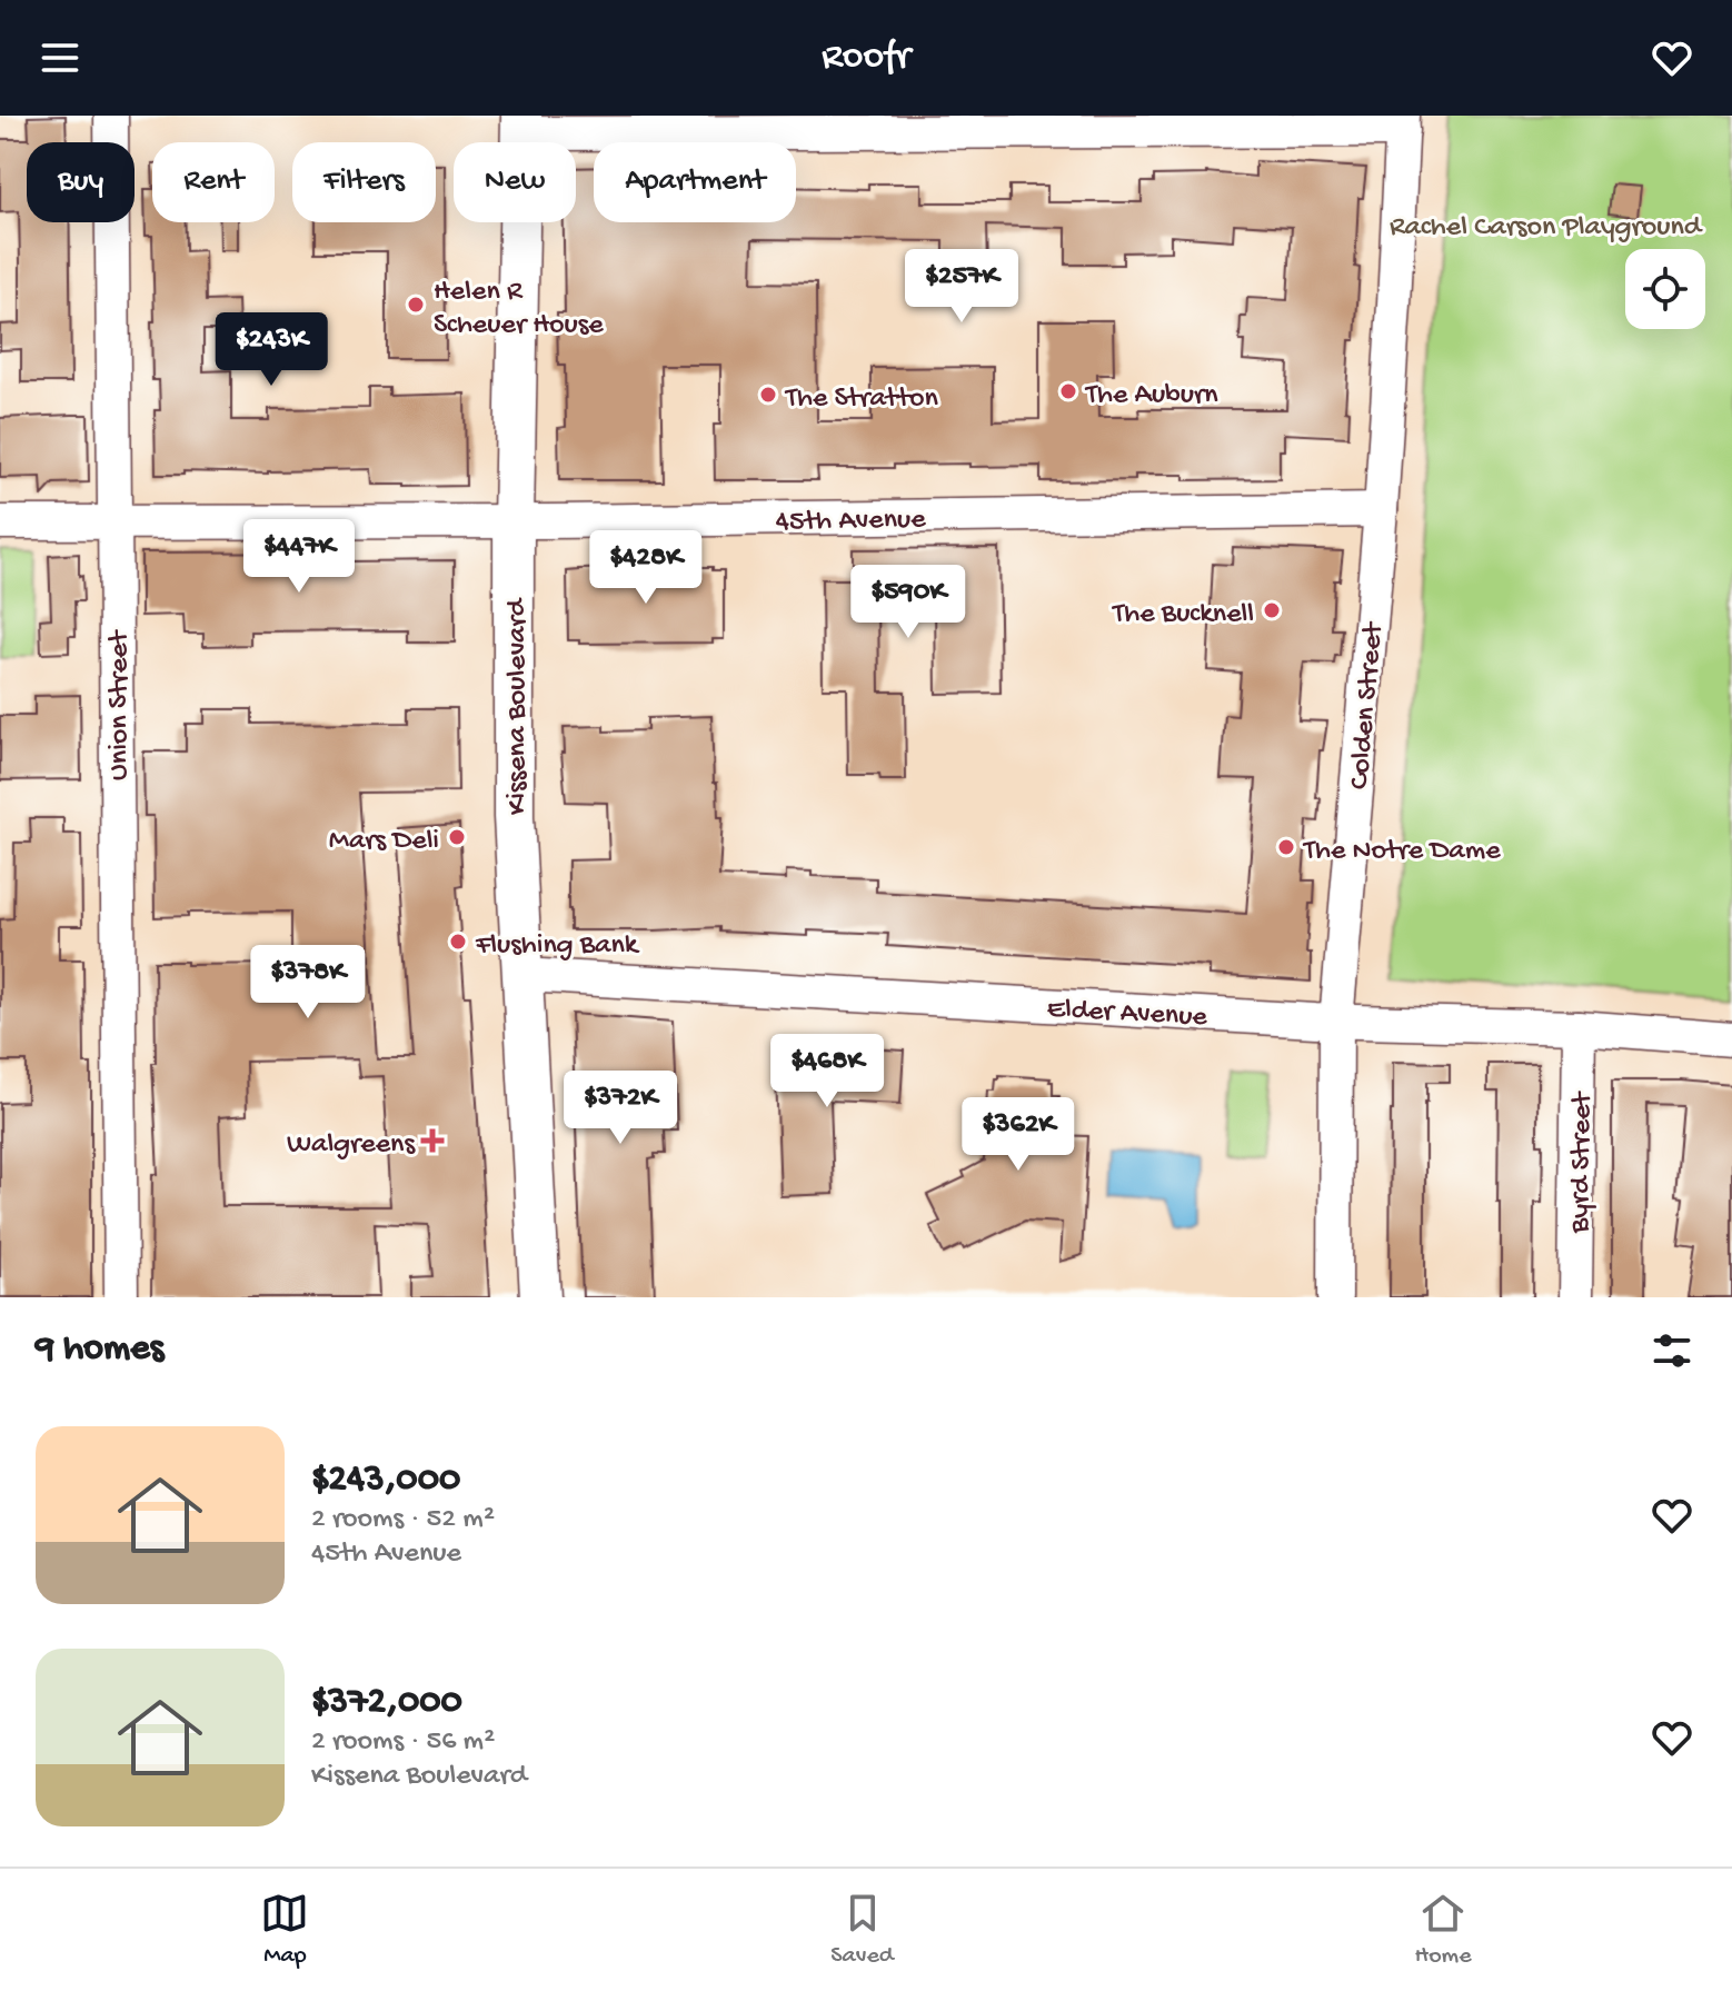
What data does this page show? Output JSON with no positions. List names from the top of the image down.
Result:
{
  "streets": {
    "main road": ["Kissena Boulevard"],
    "street": [
      "45th Avenue",
      "Union Street",
      "Colden Street",
      "Elder Avenue",
      "Byrd Street"
    ]
  },
  "crossings": [
    ["45th Avenue", "Union Street"],
    ["45th Avenue", "Colden Street"],
    ["45th Avenue", "Kissena Boulevard"],
    ["Colden Street", "Elder Avenue"],
    ["Kissena Boulevard", "Elder Avenue"],
    ["Elder Avenue", "Byrd Street"]
  ],
  "parks": ["Rachel Carson Playground"],
  "places": {
    "other": [
      "Helen R Scheuer House",
      "The Auburn",
      "The Stratton",
      "The Bucknell",
      "Mars Deli",
      "The Notre Dame",
      "Flushing Bank"
    ],
    "health": ["Walgreens"]
  },
  "page": {
    "header": "Roofr",
    "chip": [
      "Buy",
      "Rent",
      "Filters",
      "New",
      "Apartment"
    ],
    "price": [
      "$257K",
      "$243K",
      "$447K",
      "$428K",
      "$590K",
      "$378K",
      "$468K",
      "$372K",
      "$362K"
    ],
    "heading": "9 homes",
    "list": [
      {
        "name": "$243,000",
        "note": "2 rooms · 52 m² · 45th Avenue"
      },
      {
        "name": "$372,000",
        "note": "2 rooms · 56 m² · Kissena Boulevard"
      }
    ],
    "tabs": ["Map", "Saved", "Home"]
  }
}
